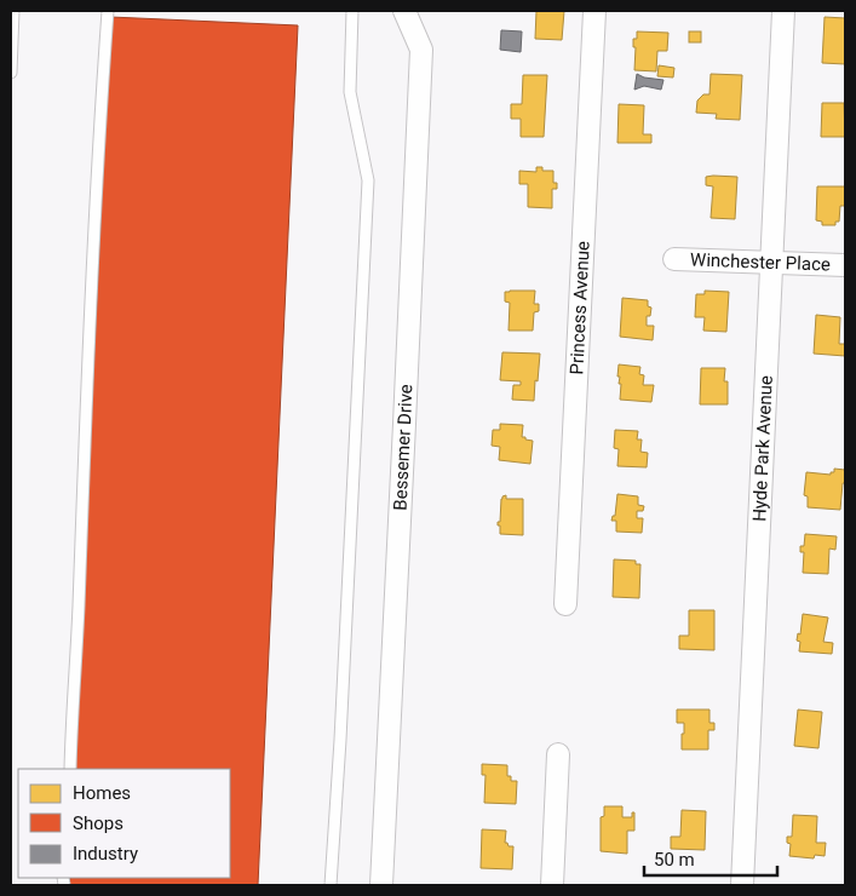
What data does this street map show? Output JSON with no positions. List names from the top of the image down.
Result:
{
  "streets": {
    "street": [
      "Winchester Place",
      "Princess Avenue",
      "Bessemer Drive",
      "Hyde Park Avenue"
    ]
  },
  "crossings": [
    ["Winchester Place", "Hyde Park Avenue"]
  ],
  "legend": ["Homes", "Shops", "Industry"],
  "scale_bar": "50 m"
}
